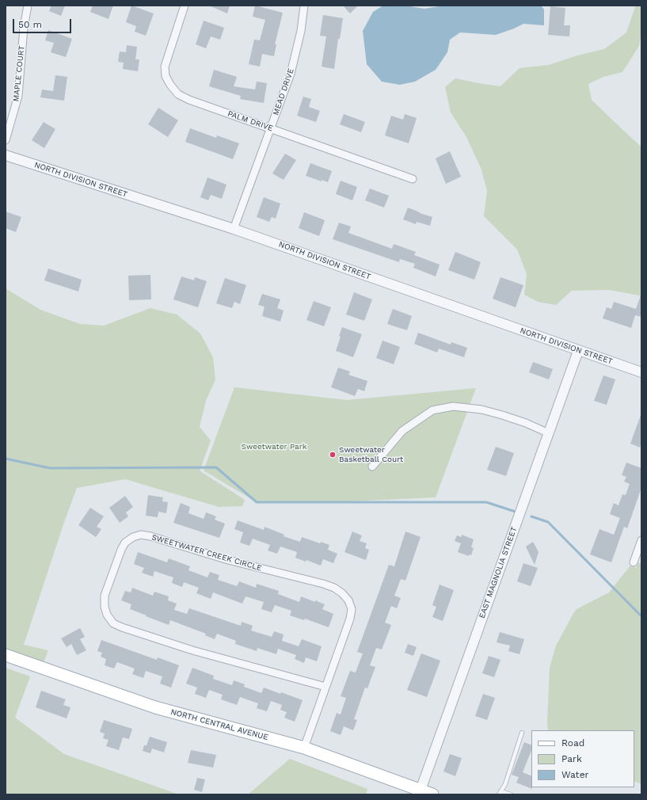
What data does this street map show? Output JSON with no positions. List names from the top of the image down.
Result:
{
  "streets": {
    "main road": ["NORTH CENTRAL AVENUE"],
    "street": [
      "MAPLE COURT",
      "MEAD DRIVE",
      "PALM DRIVE",
      "NORTH DIVISION STREET",
      "SWEETWATER CREEK CIRCLE",
      "EAST MAGNOLIA STREET"
    ]
  },
  "crossings": [
    ["MEAD DRIVE", "PALM DRIVE"],
    ["MEAD DRIVE", "NORTH DIVISION STREET"],
    ["NORTH DIVISION STREET", "EAST MAGNOLIA STREET"],
    ["SWEETWATER CREEK CIRCLE", "NORTH CENTRAL AVENUE"],
    ["EAST MAGNOLIA STREET", "NORTH CENTRAL AVENUE"]
  ],
  "parks": ["Sweetwater Park"],
  "places": ["Sweetwater Basketball Court"],
  "legend": ["Road", "Park", "Water"],
  "scale_bar": "50 m"
}
